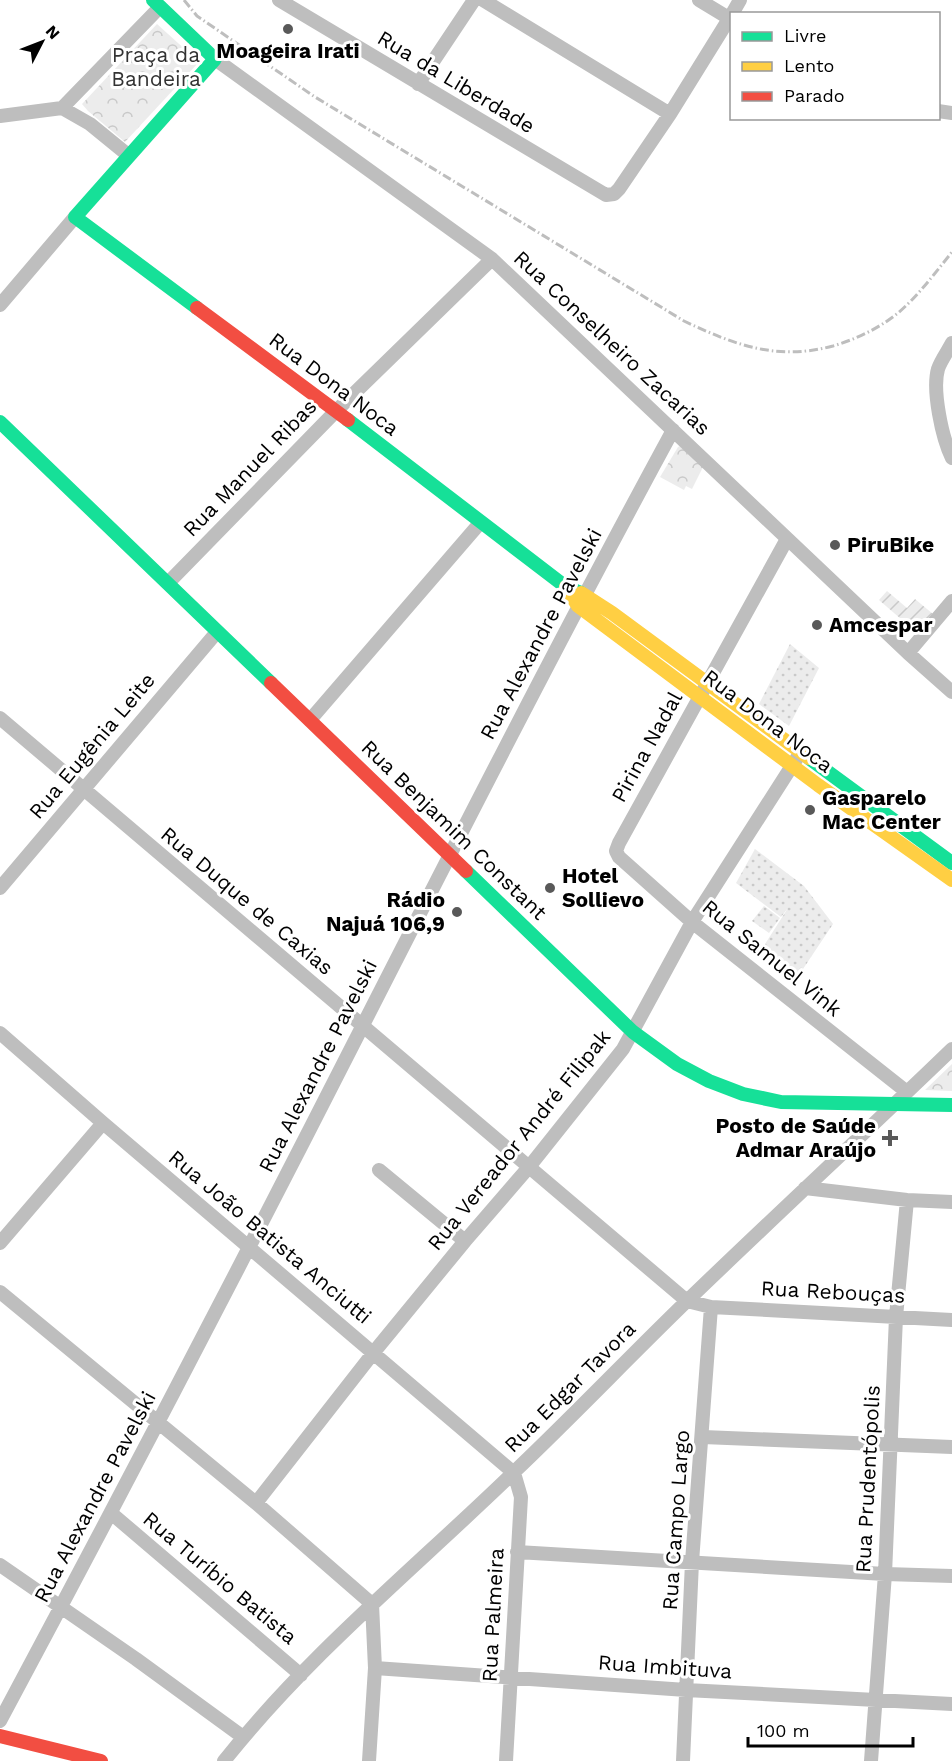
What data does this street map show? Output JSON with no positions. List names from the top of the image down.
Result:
{
  "streets": {
    "main road": ["Rua Dona Noca", "Rua Benjamim Constant"],
    "street": [
      "Rua da Liberdade",
      "Rua Conselheiro Zacarias",
      "Rua Manuel Ribas",
      "Rua Alexandre Pavelski",
      "Rua Eugênia Leite",
      "Pirina Nadal",
      "Rua Duque de Caxias",
      "Rua Samuel Vink",
      "Rua Vereador André Filipak",
      "Rua João Batista Anciutti",
      "Rua Rebouças",
      "Rua Edgar Tavora",
      "Rua Prudentópolis",
      "Rua Campo Largo",
      "Rua Turíbio Batista",
      "Rua Palmeira",
      "Rua Imbituva"
    ]
  },
  "crossings": [
    ["Rua Conselheiro Zacarias", "Rua Manuel Ribas"],
    ["Rua Conselheiro Zacarias", "Rua Alexandre Pavelski"],
    ["Rua Conselheiro Zacarias", "Pirina Nadal"],
    ["Rua Dona Noca", "Rua Manuel Ribas"],
    ["Rua Dona Noca", "Rua Alexandre Pavelski"],
    ["Rua Dona Noca", "Pirina Nadal"],
    ["Rua Dona Noca", "Rua Vereador André Filipak"],
    ["Rua Manuel Ribas", "Rua Benjamim Constant"],
    ["Rua Alexandre Pavelski", "Rua Benjamim Constant"],
    ["Rua Alexandre Pavelski", "Rua Duque de Caxias"],
    ["Rua Alexandre Pavelski", "Rua João Batista Anciutti"],
    ["Rua Alexandre Pavelski", "Rua Turíbio Batista"],
    ["Rua Eugênia Leite", "Rua Benjamim Constant"],
    ["Rua Eugênia Leite", "Rua Duque de Caxias"],
    ["Pirina Nadal", "Rua Samuel Vink"],
    ["Rua Benjamim Constant", "Rua Vereador André Filipak"],
    ["Rua Benjamim Constant", "Rua Edgar Tavora"],
    ["Rua Duque de Caxias", "Rua Vereador André Filipak"],
    ["Rua Duque de Caxias", "Rua Edgar Tavora"],
    ["Rua Samuel Vink", "Rua Vereador André Filipak"],
    ["Rua Samuel Vink", "Rua Edgar Tavora"],
    ["Rua Vereador André Filipak", "Rua João Batista Anciutti"],
    ["Rua João Batista Anciutti", "Rua Edgar Tavora"],
    ["Rua João Batista Anciutti", "Rua Palmeira"],
    ["Rua Rebouças", "Rua Prudentópolis"],
    ["Rua Rebouças", "Rua Campo Largo"],
    ["Rua Edgar Tavora", "Rua Turíbio Batista"],
    ["Rua Edgar Tavora", "Rua Palmeira"],
    ["Rua Prudentópolis", "Rua Imbituva"],
    ["Rua Campo Largo", "Rua Imbituva"],
    ["Rua Palmeira", "Rua Imbituva"]
  ],
  "parks": ["Praça da Bandeira"],
  "places": {
    "other": [
      "Moageira Irati",
      "PiruBike",
      "Amcespar",
      "Gasparelo Mac Center",
      "Hotel Sollievo",
      "Rádio Najuá 106,9"
    ],
    "health": ["Posto de Saúde Admar Araújo"]
  },
  "legend": ["Livre", "Lento", "Parado"],
  "scale_bar": "100 m",
  "north": "top right"
}
